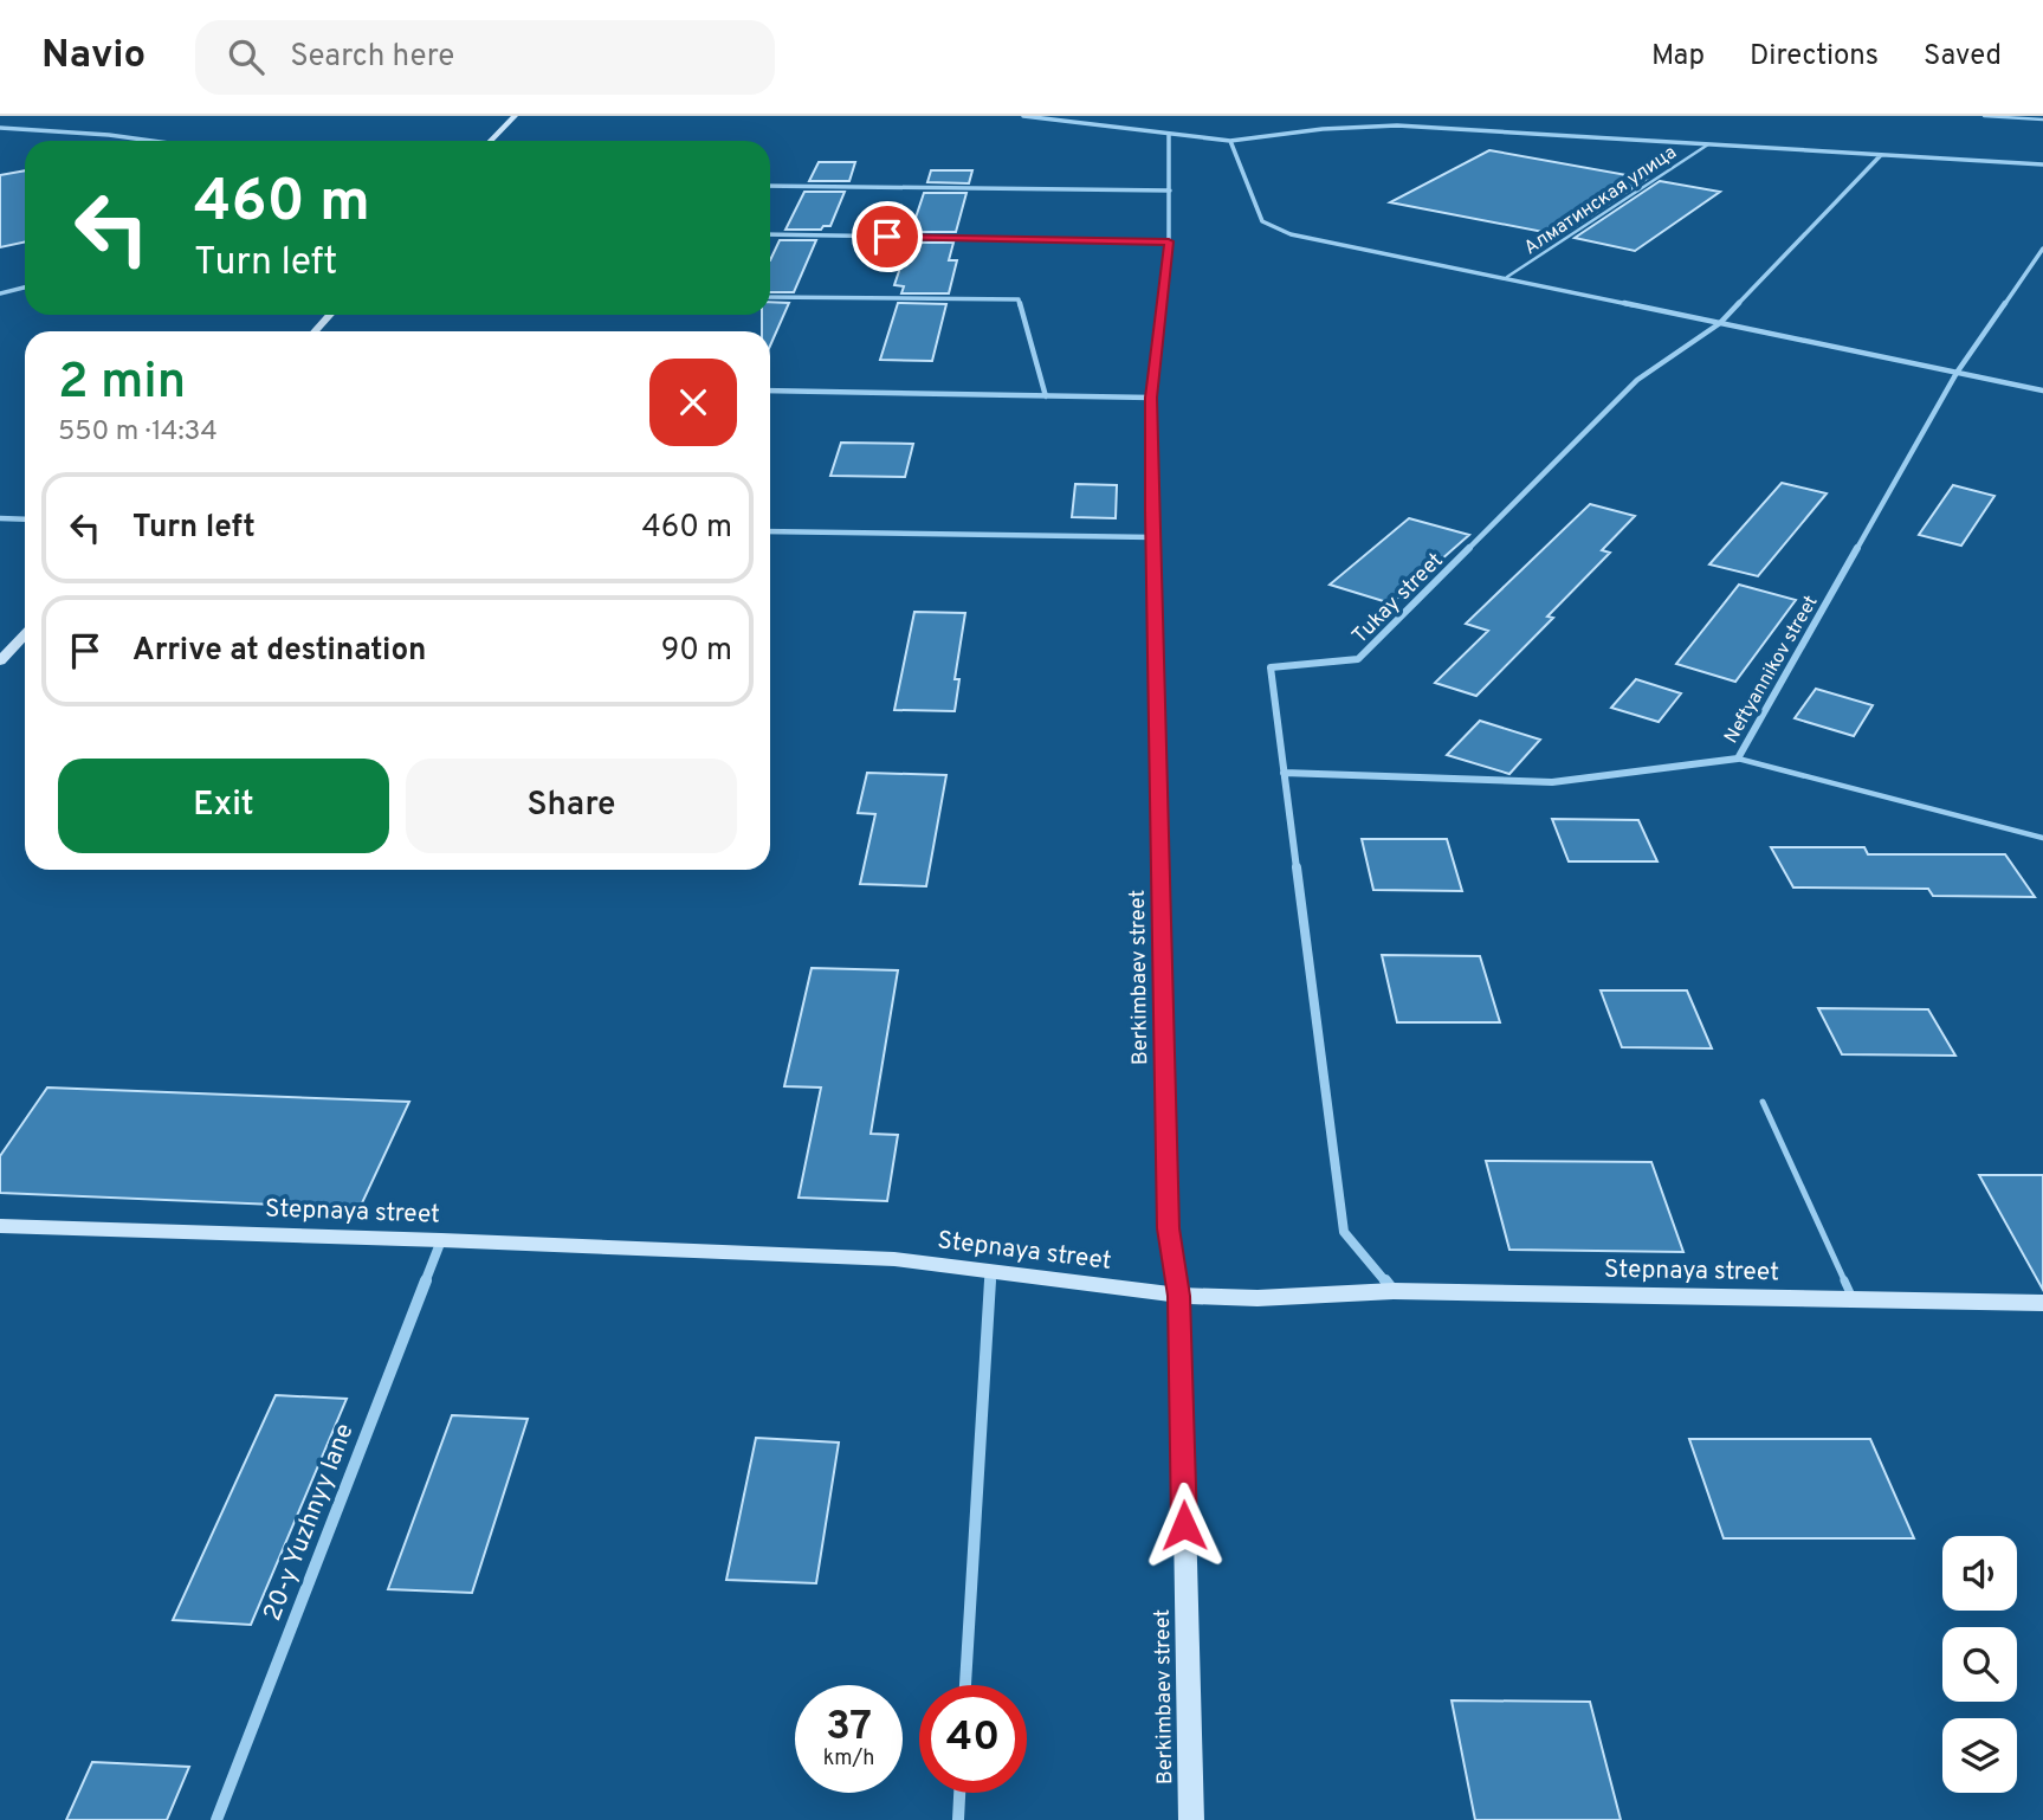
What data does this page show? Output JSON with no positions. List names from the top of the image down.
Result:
{
  "streets": {
    "street": [
      "Tukay street",
      "Neftyannikov street",
      "Berkimbaev street",
      "Stepnaya street",
      "20-y Yuzhnyy lane"
    ],
    "lane": ["Алматинская улица"]
  },
  "crossings": [
    ["Tukay street", "Neftyannikov street"],
    ["Tukay street", "Stepnaya street"],
    ["Berkimbaev street", "Stepnaya street"],
    ["Stepnaya street", "20-y Yuzhnyy lane"]
  ],
  "page": {
    "header": "Navio",
    "search": "Search here",
    "nav": ["Map", "Directions", "Saved"],
    "turn": ["460 m", "Turn left"],
    "heading": ["2 min", "550 m · 14:34"],
    "list": [
      {
        "name": "Turn left",
        "value": "460 m"
      },
      {
        "name": "Arrive at destination",
        "value": "90 m"
      }
    ],
    "buttons": ["Exit", "Share"],
    "speed": "37 km/h",
    "limit": "40"
  }
}
